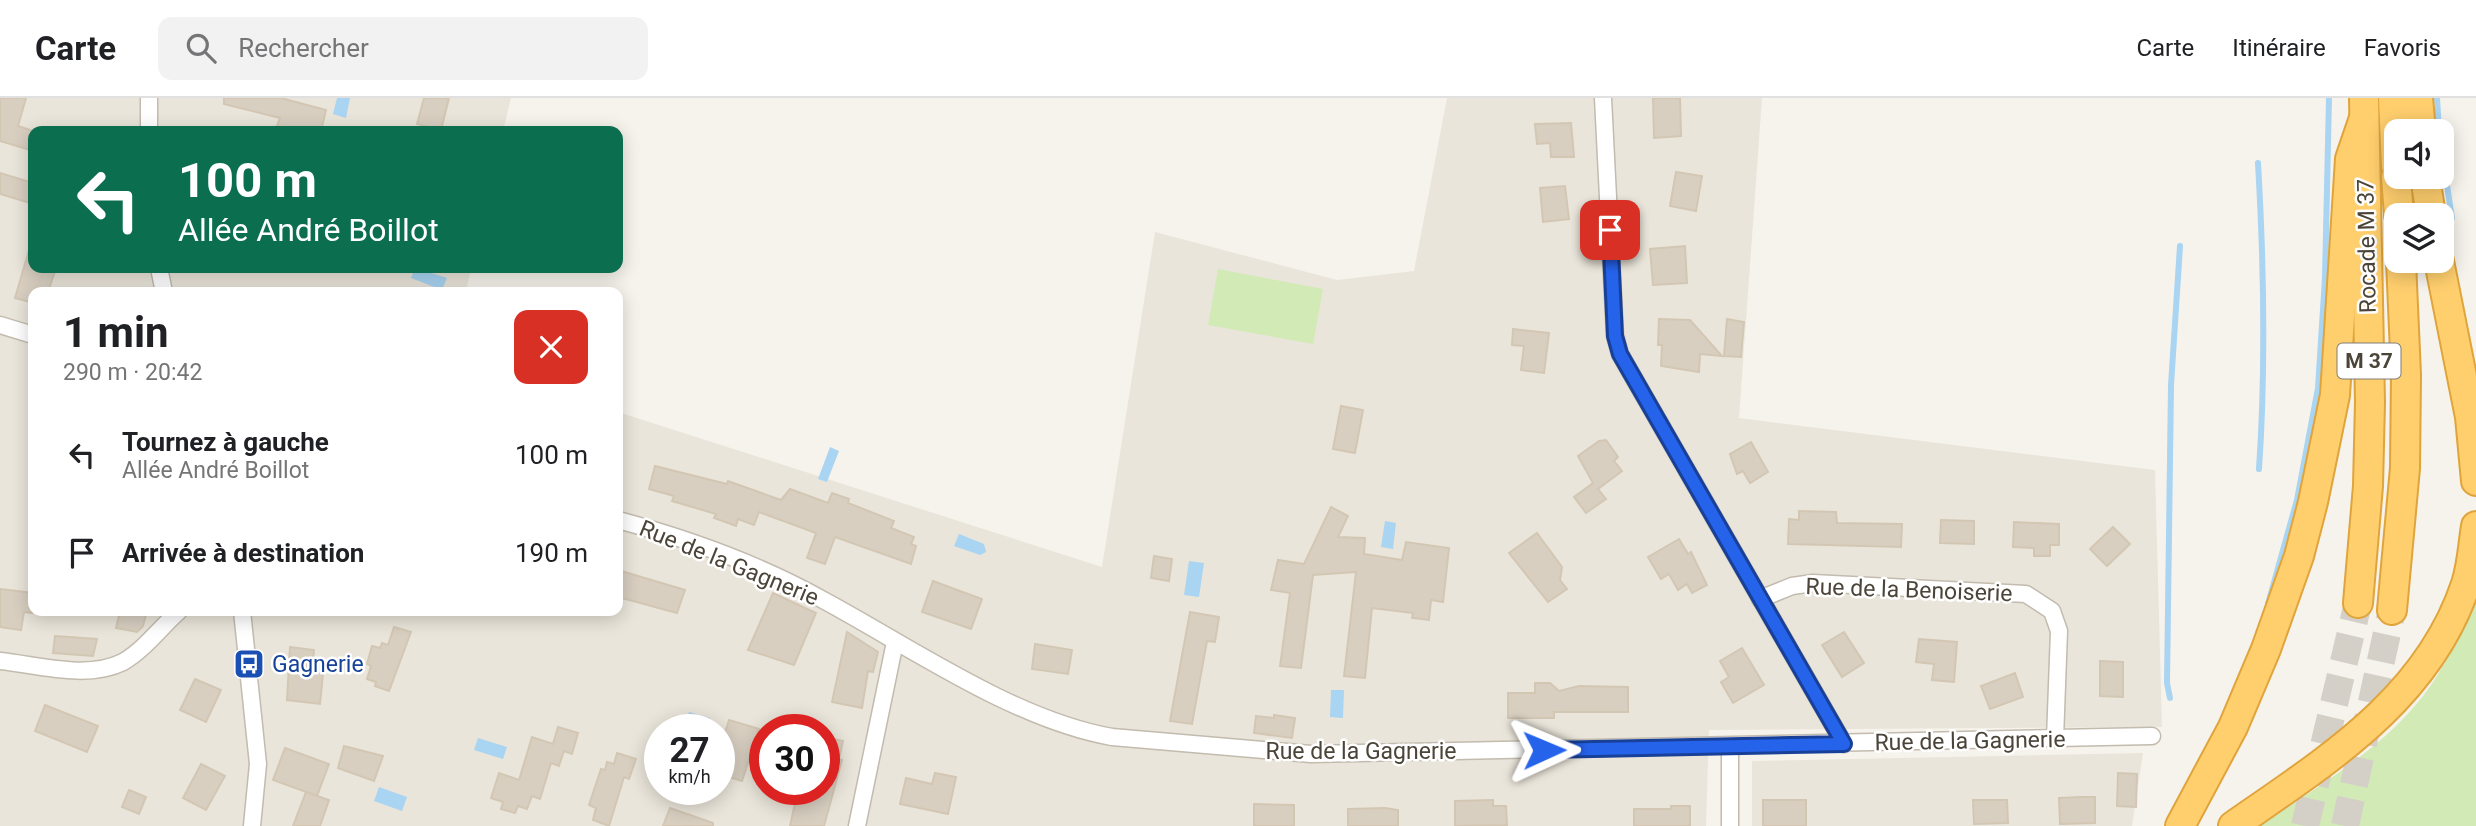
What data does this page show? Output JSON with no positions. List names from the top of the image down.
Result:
{
  "streets": {
    "highway": ["Rocade M 37", "M 37"],
    "street": ["Rue de la Gagnerie", "Rue de la Benoiserie"]
  },
  "crossings": [
    ["Rue de la Gagnerie", "Rue de la Benoiserie"]
  ],
  "places": {
    "bus stop": ["Gagnerie"]
  },
  "page": {
    "header": "Carte",
    "search": "Rechercher",
    "nav": ["Carte", "Itinéraire", "Favoris"],
    "turn": ["100 m", "Allée André Boillot"],
    "heading": ["1 min", "290 m · 20:42"],
    "list": [
      {
        "name": "Tournez à gauche",
        "note": "Allée André Boillot",
        "value": "100 m"
      },
      {
        "name": "Arrivée à destination",
        "value": "190 m"
      }
    ],
    "speed": "27 km/h",
    "limit": "30"
  }
}
